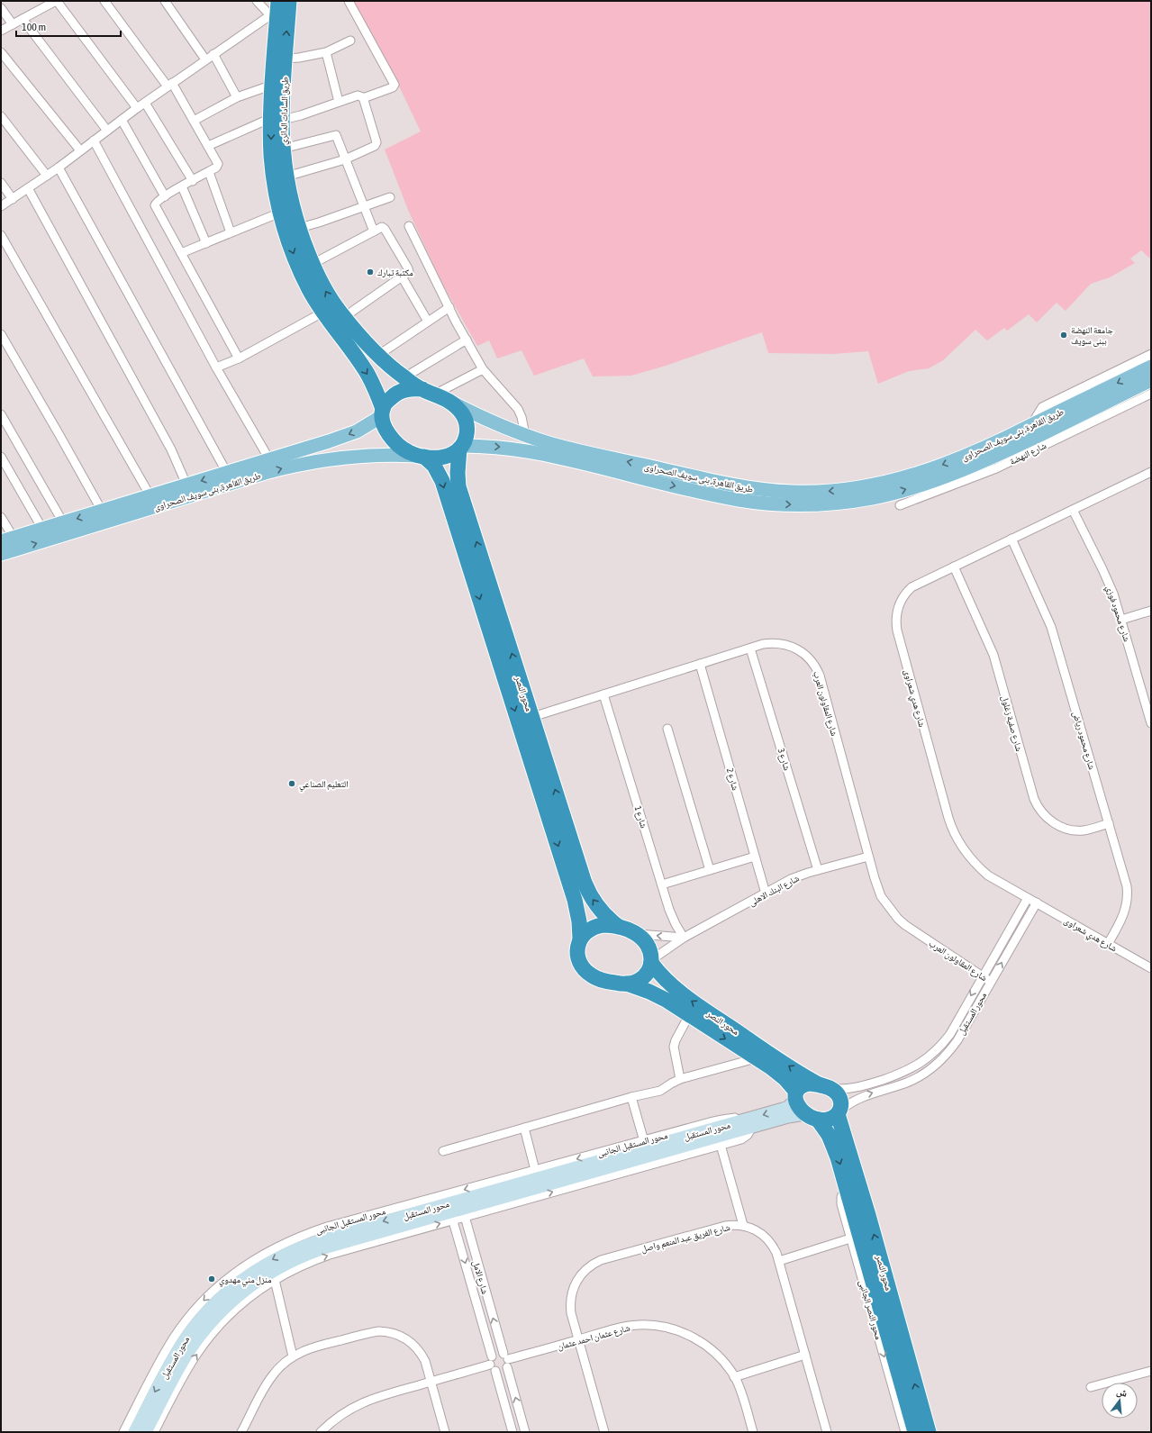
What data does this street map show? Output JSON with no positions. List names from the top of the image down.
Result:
{
  "streets": {
    "highway": ["طريق السادات الدائري", "محور النصر"],
    "main road": ["طريق القاهرة, بنى سويف الصحراوى"],
    "street": [
      "شارع النهضة",
      "شارع محمود فوزي",
      "شارع هدي شعراوى",
      "شارع المقاولون العرب",
      "شارع صفية زغلول",
      "شارع محمود رياض",
      "شارع 3",
      "شارع 2",
      "شارع 1",
      "شارع البنك الاهلى",
      "محور المستقبل",
      "محور المستقبل الجانبى",
      "شارع الفريق عبد المنعم واصل",
      "شارع الامل",
      "محور النصر الجانبى",
      "شارع عثمان احمد عثمان"
    ]
  },
  "crossings": [
    ["طريق السادات الدائري", "طريق القاهرة, بنى سويف الصحراوى"],
    ["طريق السادات الدائري", "محور النصر"],
    ["طريق القاهرة, بنى سويف الصحراوى", "شارع النهضة"],
    ["طريق القاهرة, بنى سويف الصحراوى", "محور النصر"],
    ["شارع محمود فوزي", "شارع هدي شعراوى"],
    ["محور النصر", "شارع المقاولون العرب"],
    ["محور النصر", "شارع البنك الاهلى"],
    ["محور النصر", "محور المستقبل"],
    ["محور النصر", "محور النصر الجانبى"],
    ["شارع هدي شعراوى", "شارع صفية زغلول"],
    ["شارع هدي شعراوى", "شارع محمود رياض"],
    ["شارع هدي شعراوى", "محور المستقبل"],
    ["شارع المقاولون العرب", "شارع 3"],
    ["شارع المقاولون العرب", "شارع 2"],
    ["شارع المقاولون العرب", "شارع 1"],
    ["شارع المقاولون العرب", "شارع البنك الاهلى"],
    ["شارع المقاولون العرب", "محور المستقبل"],
    ["شارع صفية زغلول", "شارع محمود رياض"],
    ["شارع 3", "شارع البنك الاهلى"],
    ["شارع 2", "شارع البنك الاهلى"],
    ["شارع 1", "شارع البنك الاهلى"],
    ["محور المستقبل", "محور المستقبل الجانبى"],
    ["محور المستقبل", "شارع الامل"],
    ["محور المستقبل الجانبى", "شارع الامل"],
    ["شارع الفريق عبد المنعم واصل", "شارع عثمان احمد عثمان"],
    ["شارع الامل", "شارع عثمان احمد عثمان"]
  ],
  "one_way": ["محور النصر الجانبى"],
  "places": [
    "مكتبة تبارك",
    "جامعة النهضة ببنى سويف",
    "التعليم الصناعي",
    "منزل مني مهدوي"
  ],
  "scale_bar": "100 m",
  "north": "top"
}
